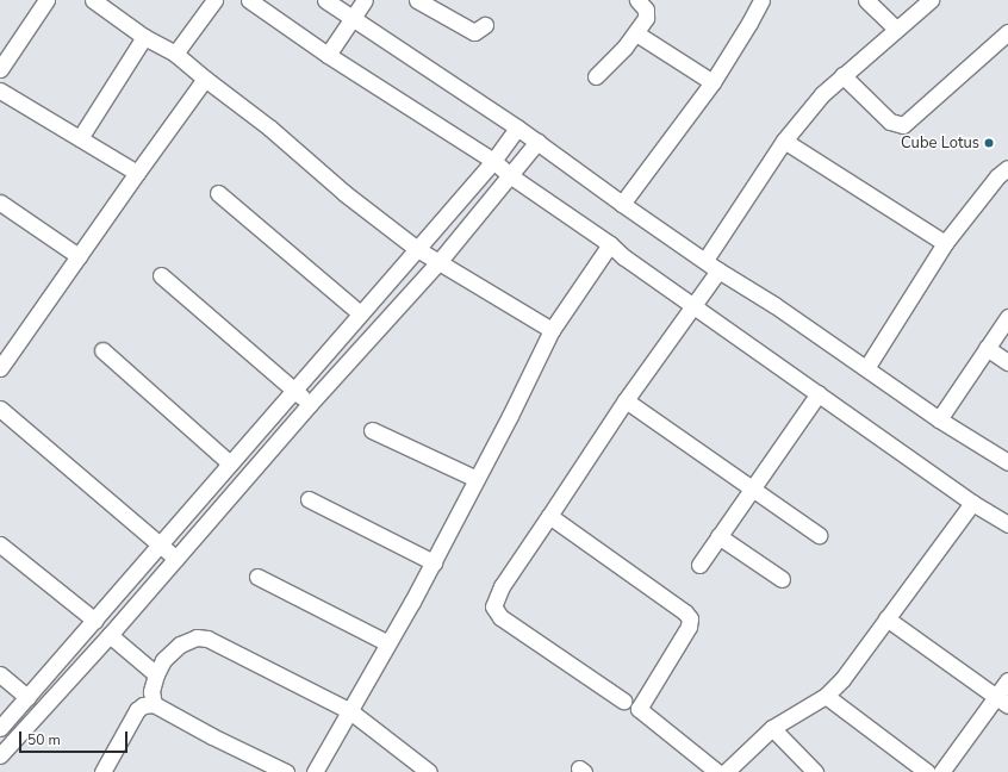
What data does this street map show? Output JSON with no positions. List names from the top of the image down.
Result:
{
  "places": ["Cube Lotus"],
  "scale_bar": "50 m"
}
